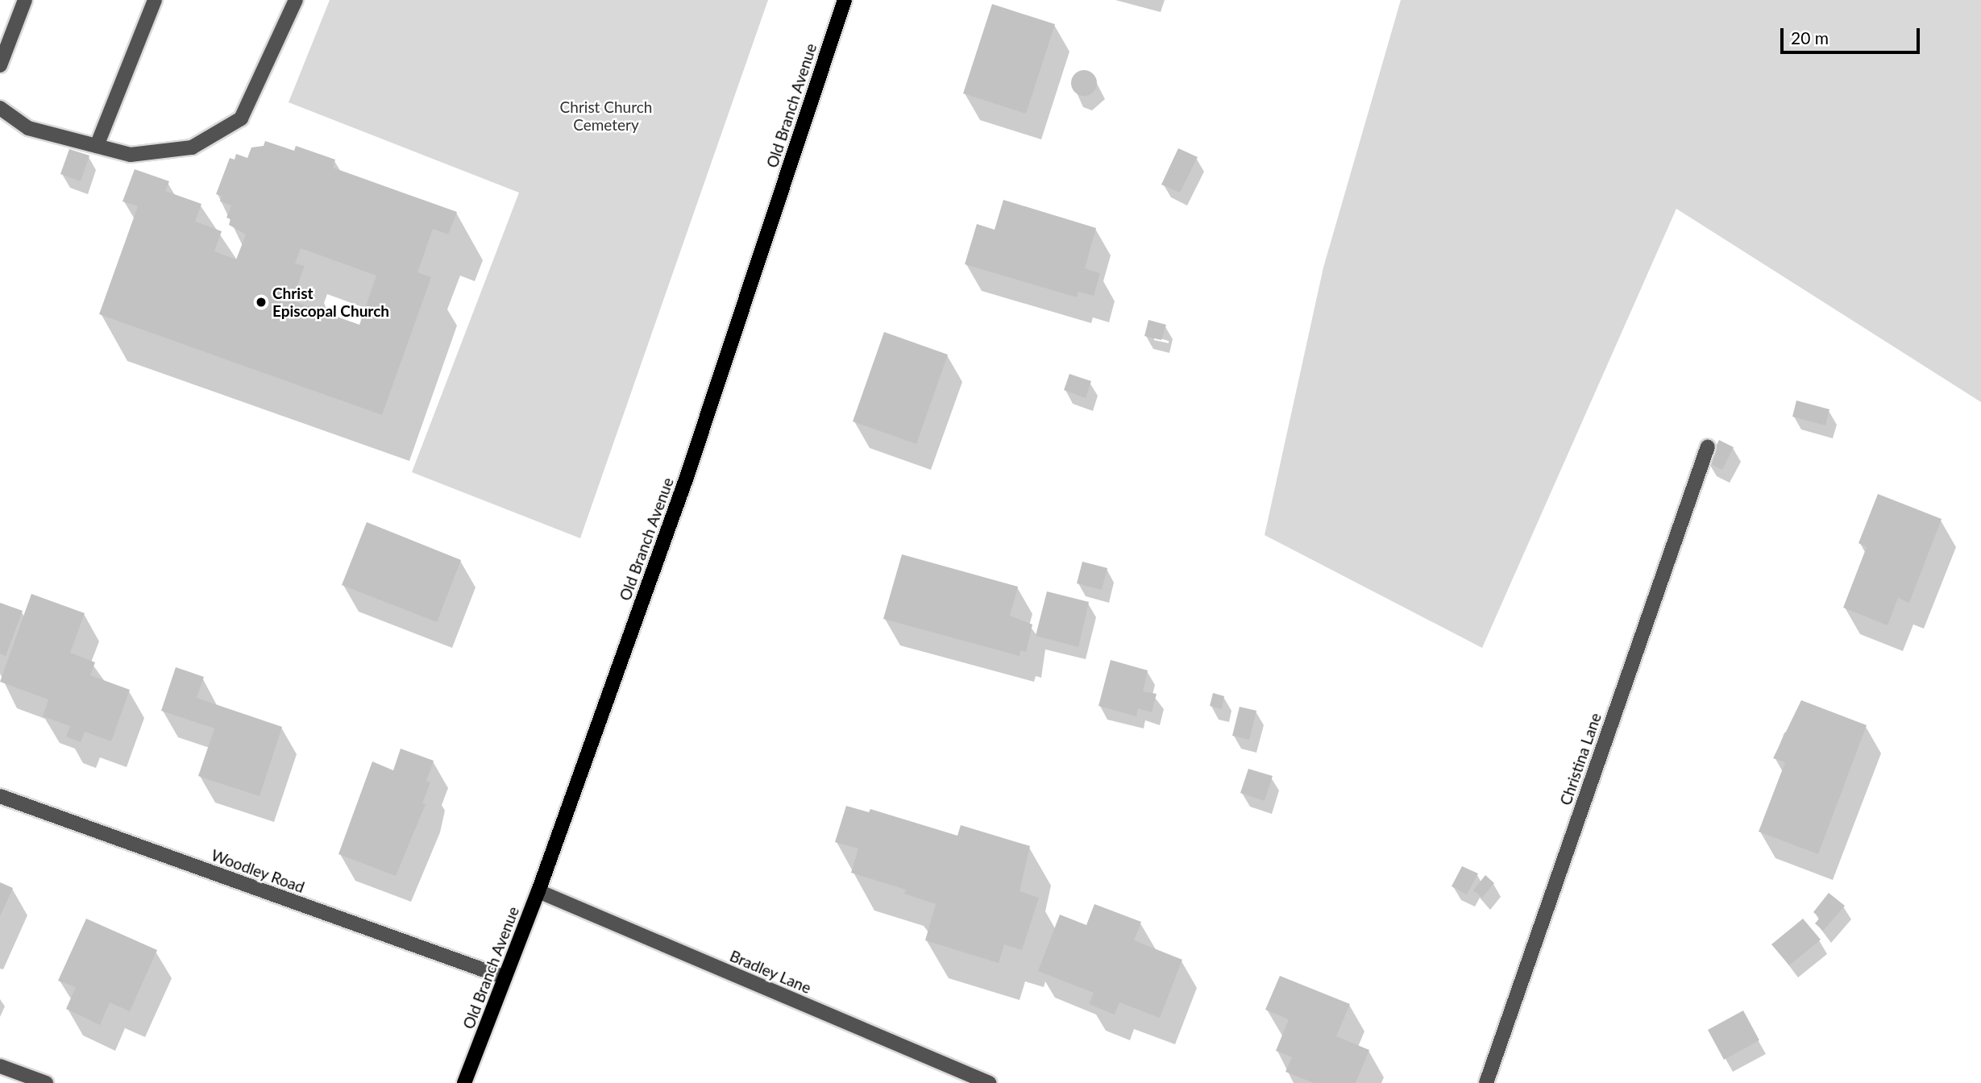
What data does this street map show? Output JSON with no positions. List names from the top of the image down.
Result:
{
  "streets": {
    "main road": ["Old Branch Avenue"],
    "street": ["Christina Lane", "Woodley Road", "Bradley Lane"]
  },
  "crossings": [
    ["Old Branch Avenue", "Woodley Road"],
    ["Old Branch Avenue", "Bradley Lane"]
  ],
  "parks": ["Christ Church Cemetery"],
  "places": ["Christ Episcopal Church"],
  "scale_bar": "20 m"
}
